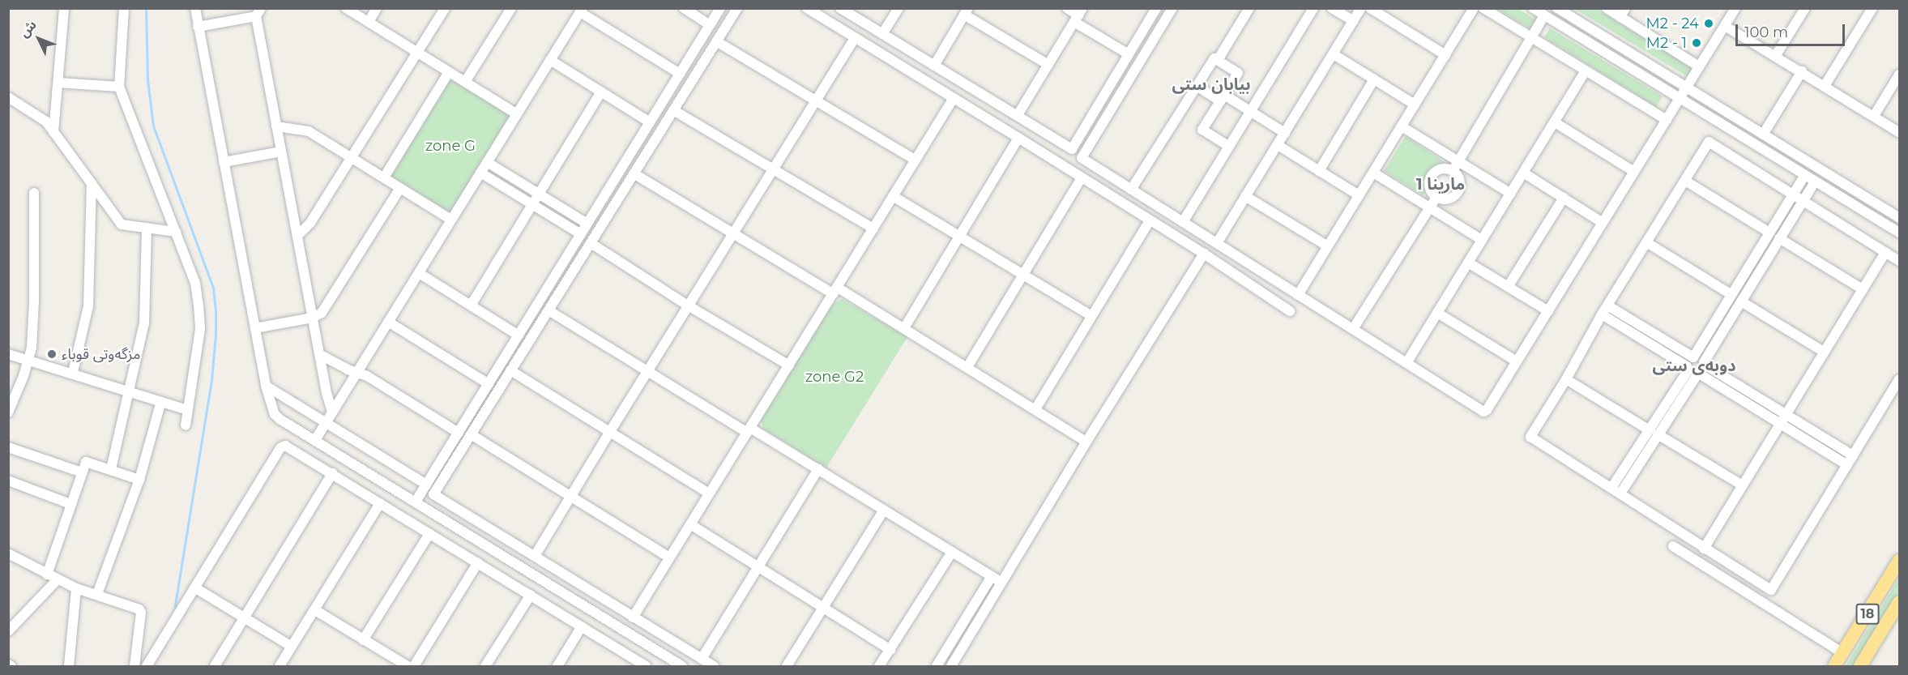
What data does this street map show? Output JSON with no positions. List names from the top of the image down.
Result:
{
  "streets": {
    "highway": ["18"]
  },
  "districts": ["بیابان ستی", "مارینا 1", "دوبه‌ی ستی"],
  "parks": ["zone G", "zone G2"],
  "places": ["M2 - 24", "M2 - 1", "مزگەوتی قوباء"],
  "scale_bar": "100 m",
  "north": "top left"
}
